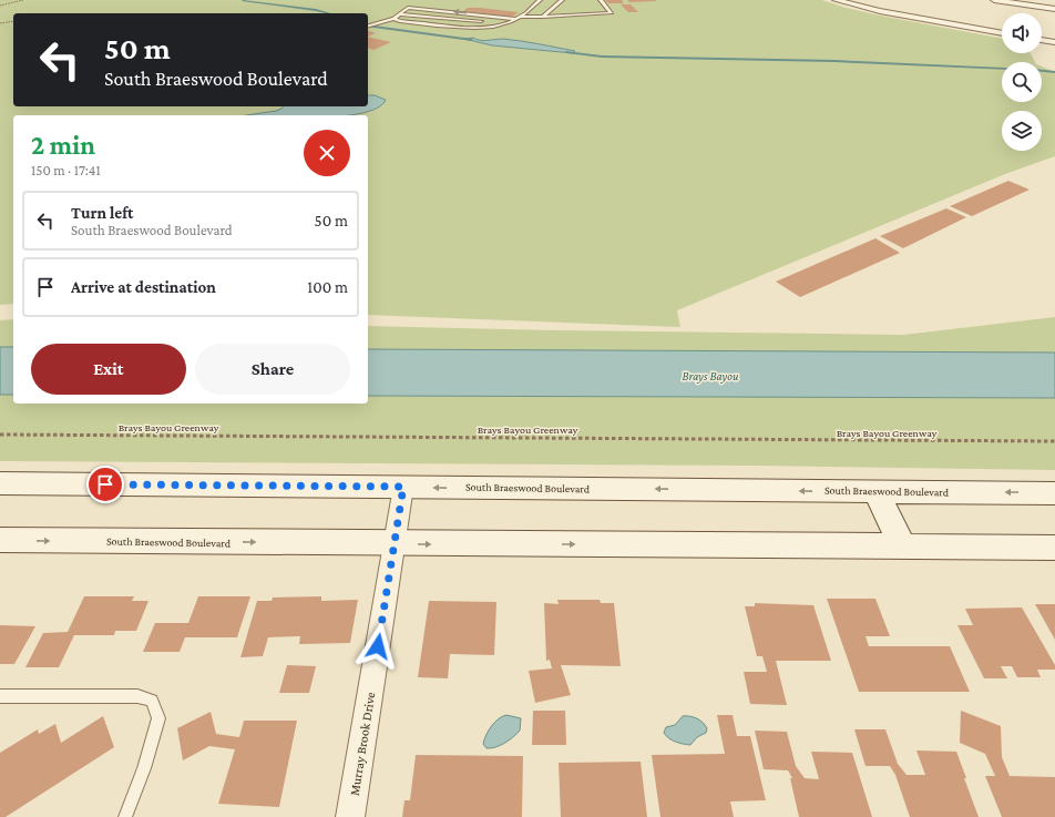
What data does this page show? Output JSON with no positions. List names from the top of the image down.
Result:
{
  "streets": {
    "main road": ["South Braeswood Boulevard"],
    "street": ["Murray Brook Drive"],
    "path": ["Brays Bayou Greenway"]
  },
  "crossings": [
    ["South Braeswood Boulevard", "Murray Brook Drive"]
  ],
  "water": ["Brays Bayou"],
  "page": {
    "turn": ["50 m", "South Braeswood Boulevard"],
    "heading": ["2 min", "150 m · 17:41"],
    "list": [
      {
        "name": "Turn left",
        "note": "South Braeswood Boulevard",
        "value": "50 m"
      },
      {
        "name": "Arrive at destination",
        "value": "100 m"
      }
    ],
    "buttons": ["Exit", "Share"]
  }
}
